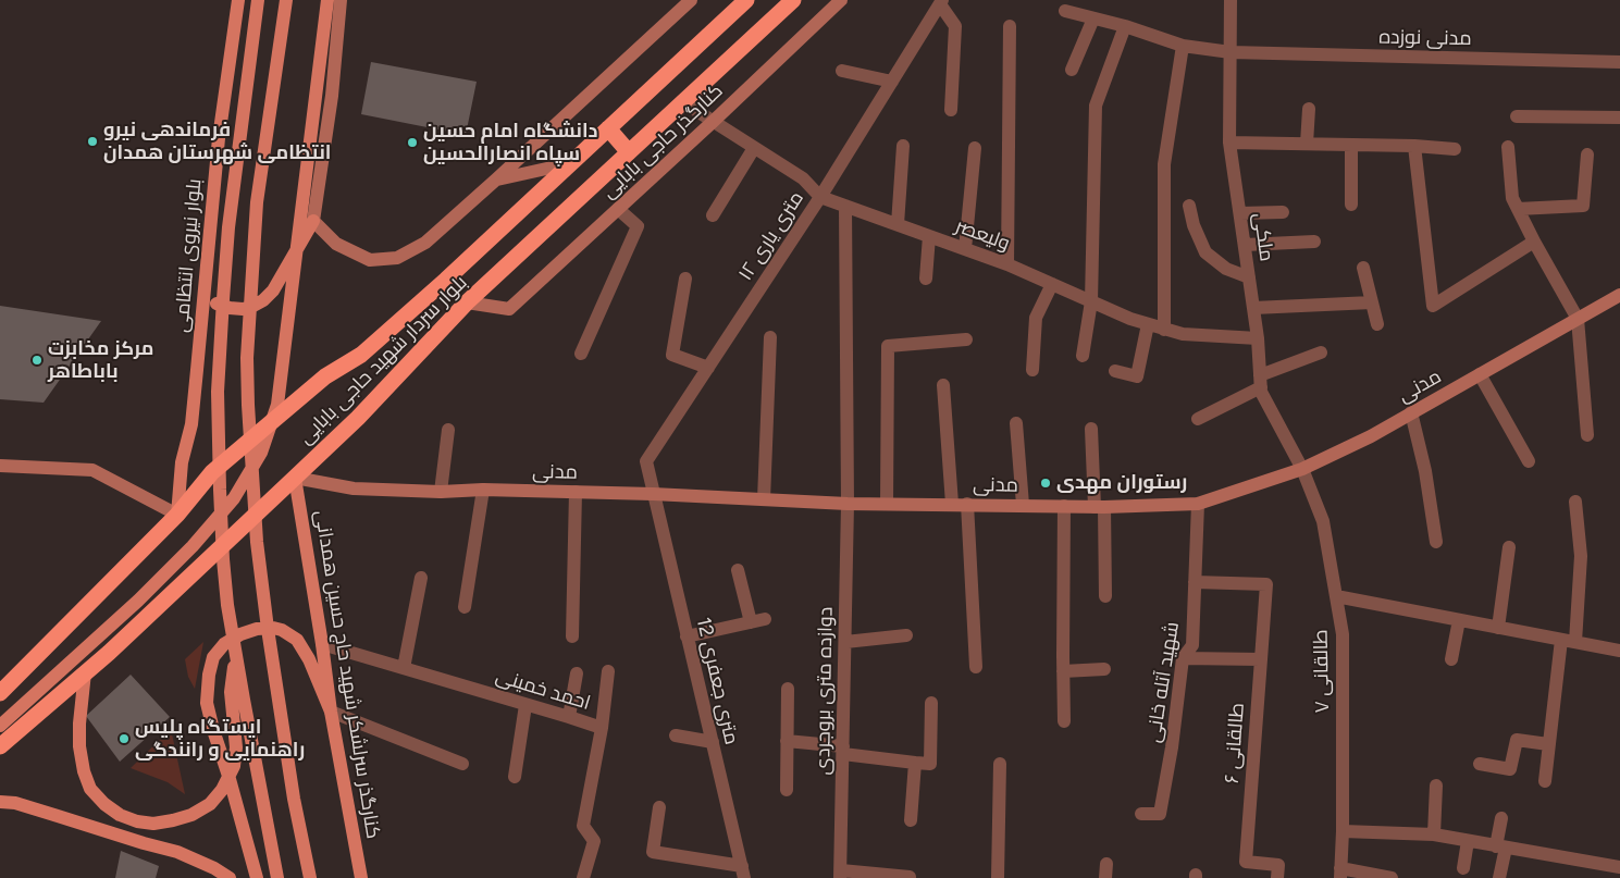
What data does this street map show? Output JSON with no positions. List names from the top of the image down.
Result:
{
  "streets": {
    "highway": ["بلوار سردار شهید حاجی بابایی"],
    "main road": [
      "کنارگذر حاجی بابایی",
      "بلوار نیروی انتظامی",
      "مدنی",
      "کنارگذر سرلشکر شهید حاج حسین همدانی"
    ],
    "street": [
      "مدنی نوزده",
      "ولیعصر",
      "۱۲ متری یاری",
      "ملکی",
      "طالقانی ۷",
      "12 متری جعفری",
      "شهید آتله خانی",
      "احمد خمینی",
      "دوازده متری بروجردی",
      "طالقانی ۶"
    ]
  },
  "crossings": [
    ["مدنی نوزده", "ملکی"],
    ["کنارگذر حاجی بابایی", "ولیعصر"],
    ["کنارگذر حاجی بابایی", "بلوار سردار شهید حاجی بابایی"],
    ["ولیعصر", "۱۲ متری یاری"],
    ["ولیعصر", "ملکی"],
    ["ولیعصر", "بلوار سردار شهید حاجی بابایی"],
    ["ولیعصر", "دوازده متری بروجردی"],
    ["۱۲ متری یاری", "مدنی"],
    ["۱۲ متری یاری", "12 متری جعفری"],
    ["ملکی", "مدنی"],
    ["ملکی", "طالقانی ۷"],
    ["بلوار نیروی انتظامی", "بلوار سردار شهید حاجی بابایی"],
    ["بلوار سردار شهید حاجی بابایی", "مدنی"],
    ["بلوار سردار شهید حاجی بابایی", "کنارگذر سرلشکر شهید حاج حسین همدانی"],
    ["مدنی", "طالقانی ۷"],
    ["مدنی", "کنارگذر سرلشکر شهید حاج حسین همدانی"],
    ["مدنی", "12 متری جعفری"],
    ["مدنی", "شهید آتله خانی"],
    ["مدنی", "دوازده متری بروجردی"],
    ["کنارگذر سرلشکر شهید حاج حسین همدانی", "احمد خمینی"]
  ],
  "places": [
    "فرماندهی نیرو انتظامی شهرستان همدان",
    "دانشگاه امام حسین سپاه انصارالحسین",
    "مرکز مخابزت باباطاهر",
    "رستوران مهدی",
    "ایستگاه پلیس راهنمایی و رانندگی"
  ]
}
